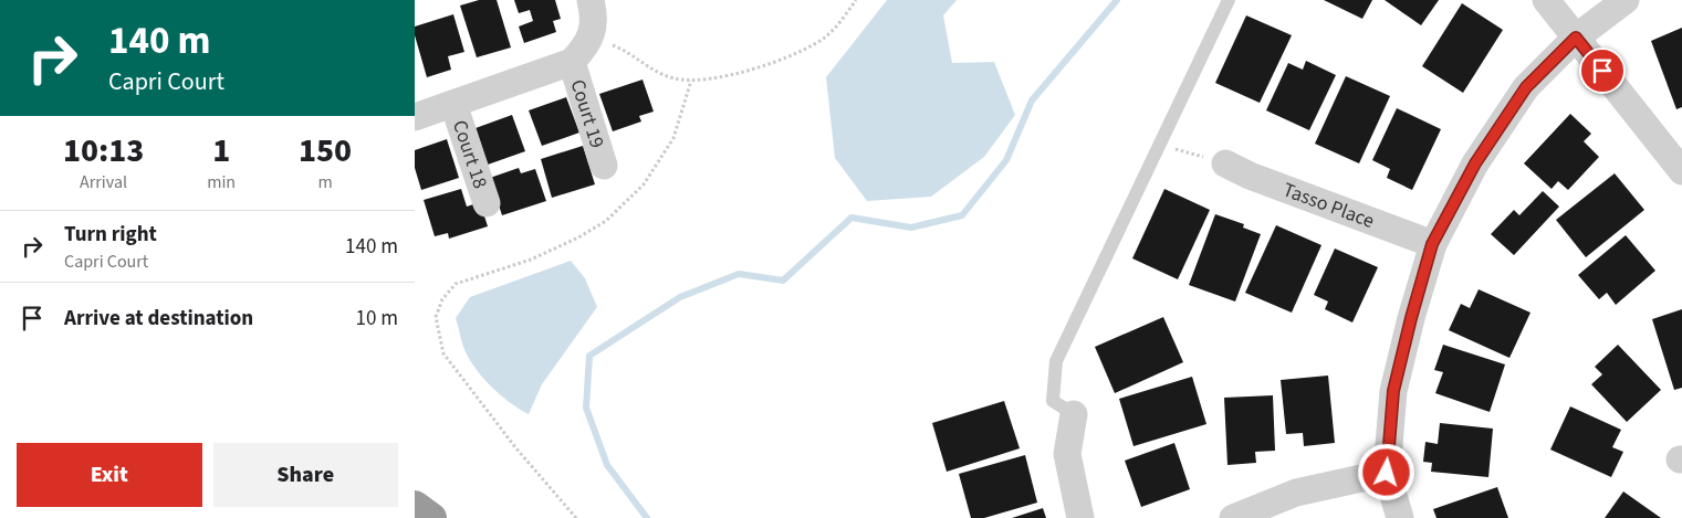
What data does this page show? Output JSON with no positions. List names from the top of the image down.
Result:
{
  "streets": {
    "street": ["Court 19", "Court 18", "Tasso Place"]
  },
  "page": {
    "turn": ["140 m", "Capri Court"],
    "eta": [
      "10:13",
      "Arrival",
      "1",
      "min",
      "150",
      "m"
    ],
    "list": [
      {
        "name": "Turn right",
        "note": "Capri Court",
        "value": "140 m"
      },
      {
        "name": "Arrive at destination",
        "value": "10 m"
      }
    ],
    "buttons": ["Exit", "Share"]
  }
}
